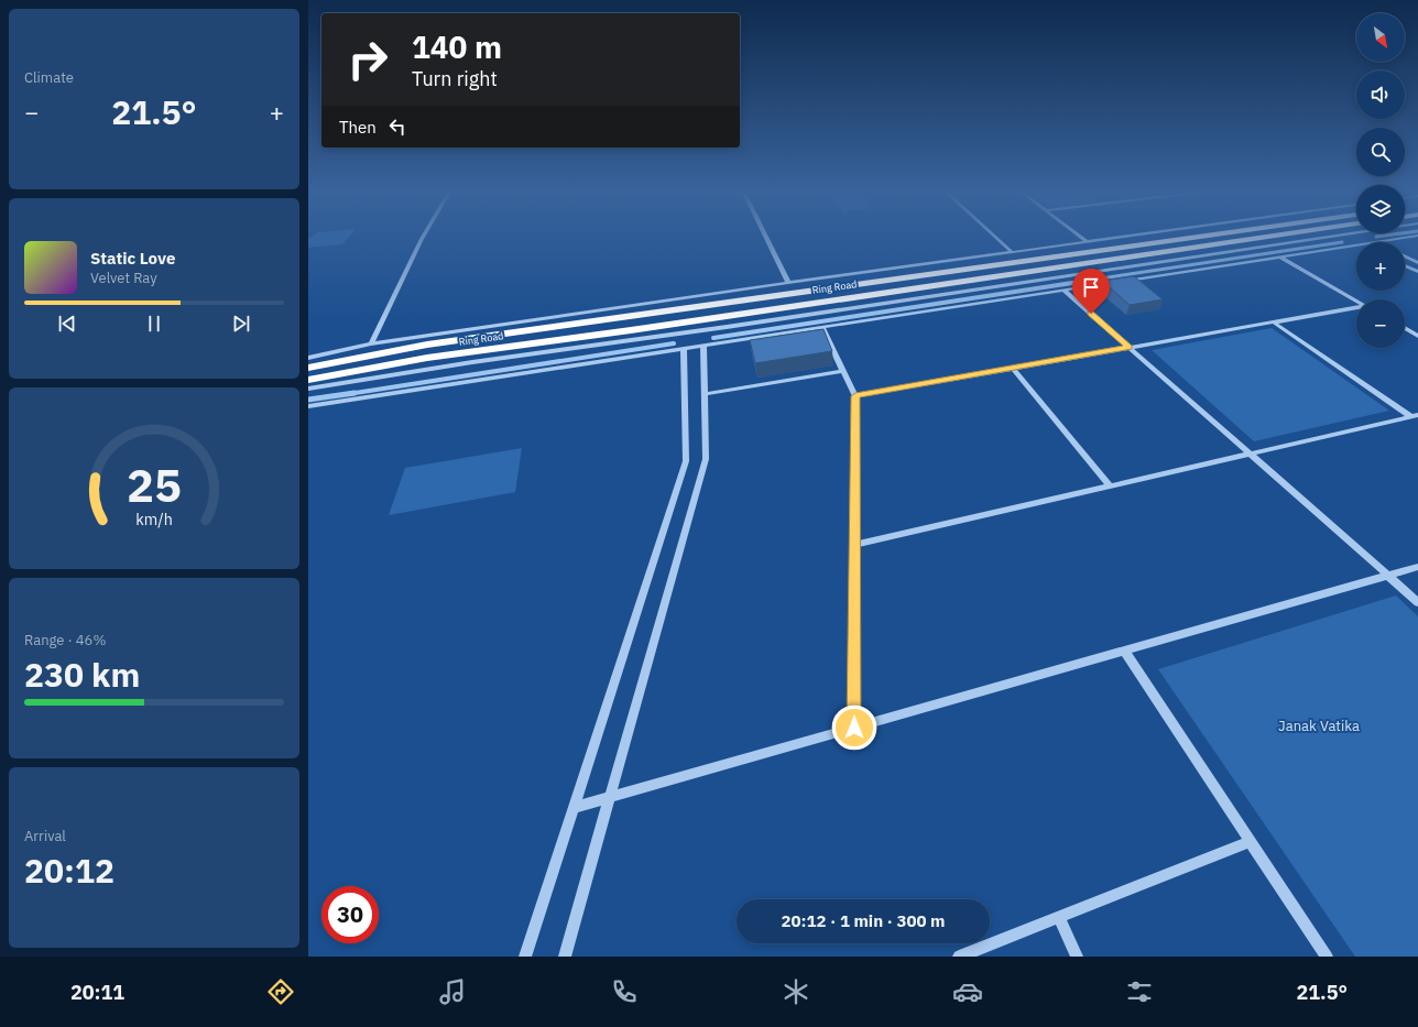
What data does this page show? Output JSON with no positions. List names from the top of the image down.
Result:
{
  "streets": {
    "highway": ["Ring Road"]
  },
  "parks": ["Janak Vatika"],
  "north": "bottom right",
  "page": {
    "tile": [
      "Climate",
      ["Range · 46%", "230 km"],
      ["Arrival", "20:12"]
    ],
    "map_buttons": ["+", "−"],
    "turn": ["140 m", "Turn right"],
    "heat": ["−", "21.5°", "+"],
    "then": "Then",
    "song": ["Static Love", "Velvet Ray"],
    "limit": "30",
    "trip": "20:12 · 1 min · 300 m",
    "tabs": ["20:11", "21.5°"],
    "gauge": ["25", "km/h"]
  }
}
